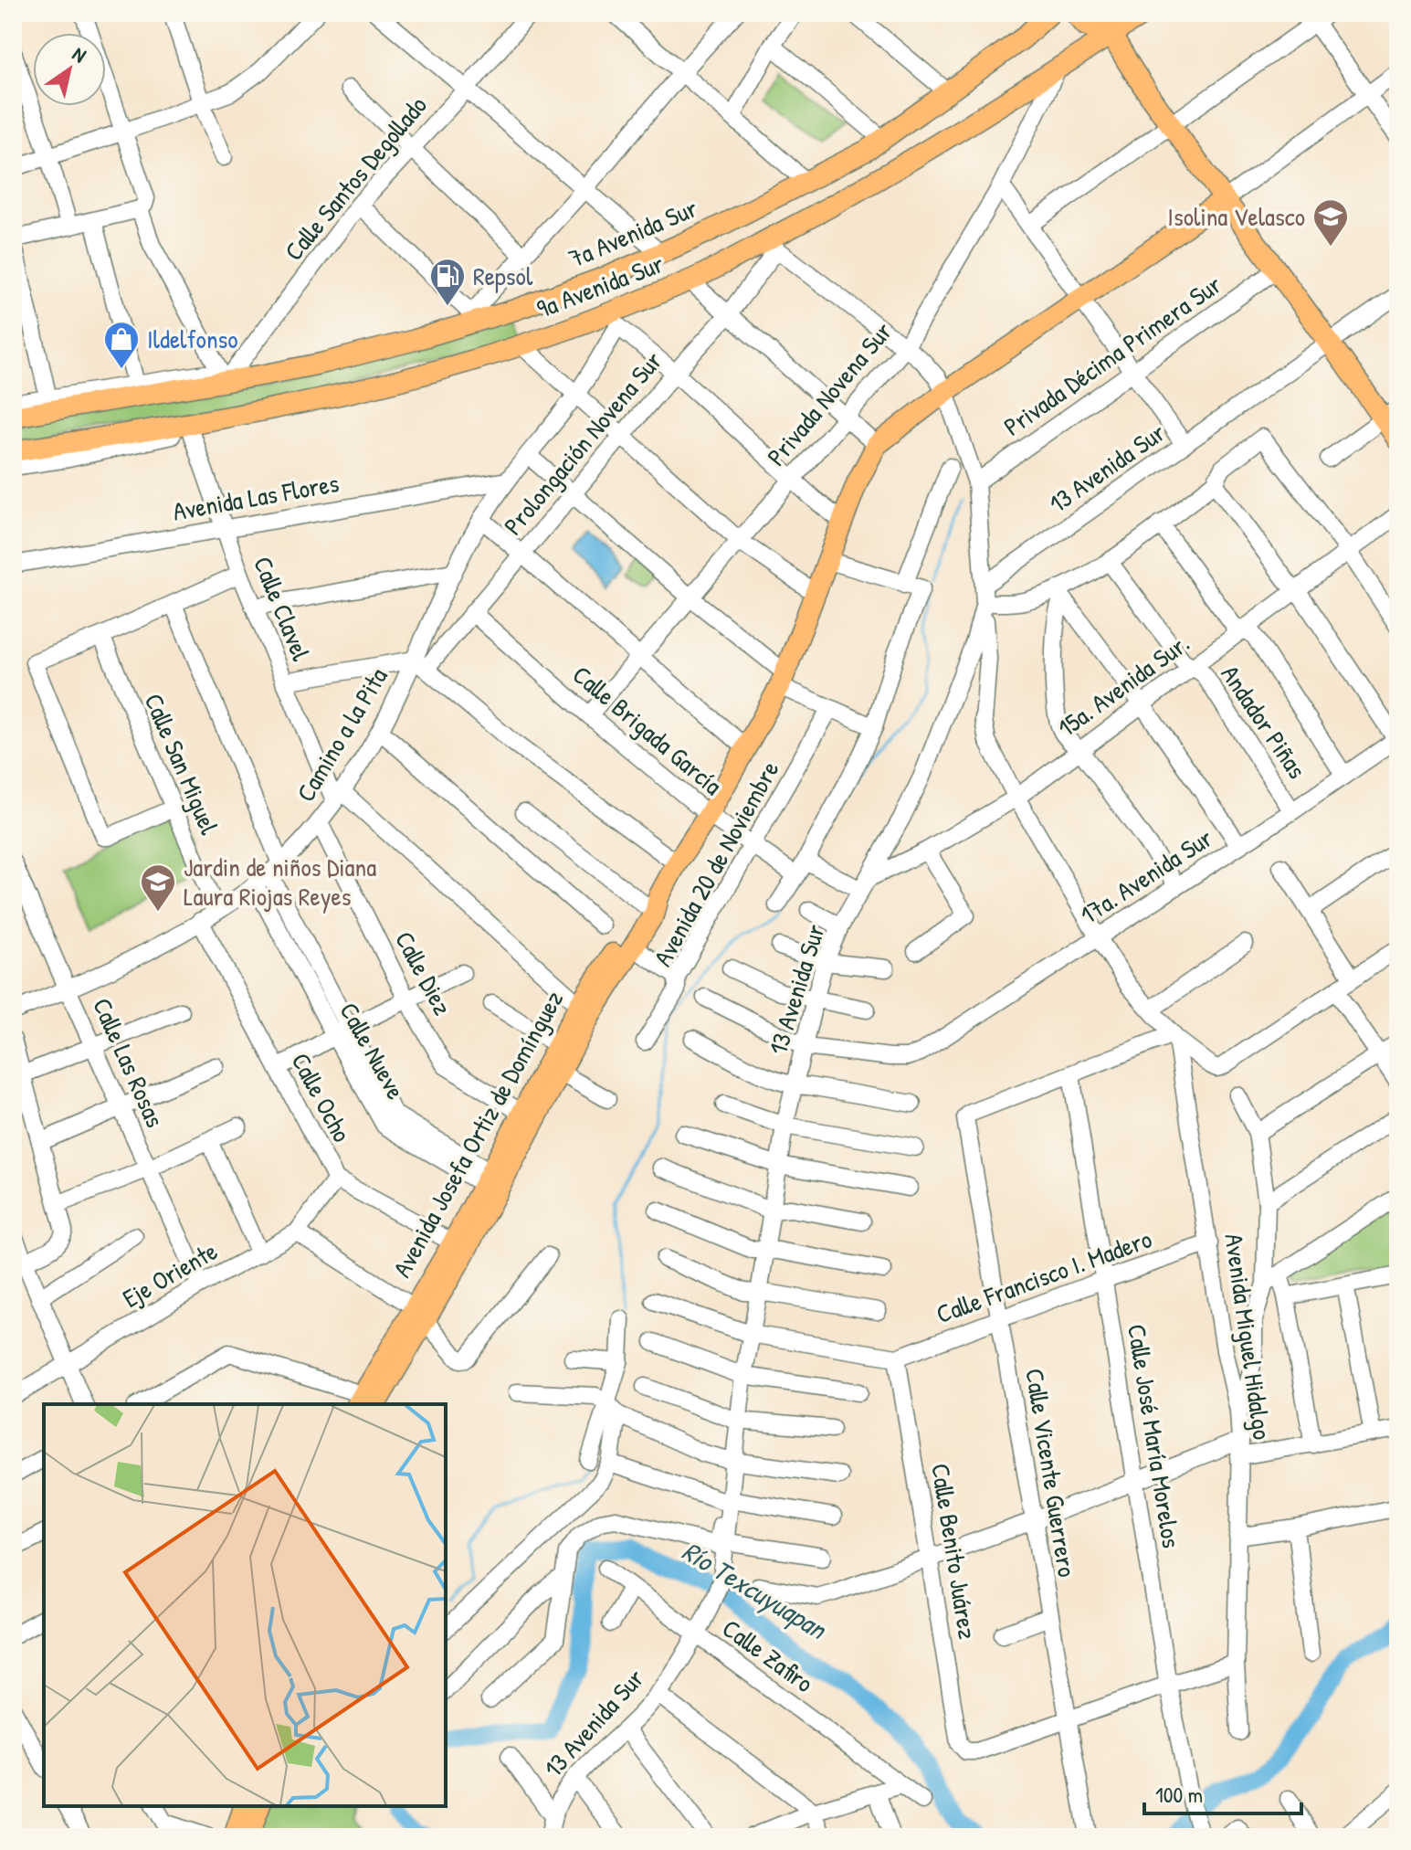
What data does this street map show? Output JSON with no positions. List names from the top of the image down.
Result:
{
  "streets": {
    "main road": ["7a Avenida Sur", "9a Avenida Sur", "Avenida Josefa Ortiz de Domínguez"],
    "street": [
      "Calle Santos Degollado",
      "Privada Décima Primera Sur",
      "Privada Novena Sur",
      "Prolongación Novena Sur",
      "13 Avenida Sur",
      "Avenida Las Flores",
      "Calle Clavel",
      "15a. Avenida Sur.",
      "Andador Piñas",
      "Calle Brigada García",
      "Camino a la Pita",
      "Calle San Miguel",
      "Avenida 20 de Noviembre",
      "17a. Avenida Sur",
      "Calle Diez",
      "Calle Nueve",
      "Calle Las Rosas",
      "Calle Ocho",
      "Eje Oriente",
      "Calle Francisco I. Madero",
      "Avenida Miguel Hidalgo",
      "Calle José María Morelos",
      "Calle Vicente Guerrero",
      "Calle Benito Juárez",
      "Calle Zafiro"
    ]
  },
  "crossings": [
    ["Calle Santos Degollado", "7a Avenida Sur"],
    ["9a Avenida Sur", "Privada Novena Sur"],
    ["9a Avenida Sur", "Prolongación Novena Sur"],
    ["9a Avenida Sur", "Camino a la Pita"],
    ["Privada Novena Sur", "Calle Brigada García"],
    ["Prolongación Novena Sur", "Calle Brigada García"],
    ["Prolongación Novena Sur", "Camino a la Pita"],
    ["13 Avenida Sur", "15a. Avenida Sur."],
    ["13 Avenida Sur", "Calle Brigada García"],
    ["13 Avenida Sur", "17a. Avenida Sur"],
    ["13 Avenida Sur", "Calle Zafiro"],
    ["Avenida Las Flores", "Calle Clavel"],
    ["Avenida Las Flores", "Camino a la Pita"],
    ["Calle Clavel", "Camino a la Pita"],
    ["15a. Avenida Sur.", "Andador Piñas"],
    ["15a. Avenida Sur.", "Calle Brigada García"],
    ["Andador Piñas", "17a. Avenida Sur"],
    ["Calle Brigada García", "Avenida 20 de Noviembre"],
    ["Calle Brigada García", "Avenida Josefa Ortiz de Domínguez"],
    ["Camino a la Pita", "Calle San Miguel"],
    ["Camino a la Pita", "Calle Diez"],
    ["Camino a la Pita", "Calle Nueve"],
    ["Camino a la Pita", "Calle Las Rosas"],
    ["Camino a la Pita", "Calle Ocho"],
    ["Calle Diez", "Avenida Josefa Ortiz de Domínguez"],
    ["Calle Nueve", "Avenida Josefa Ortiz de Domínguez"],
    ["Calle Las Rosas", "Eje Oriente"],
    ["Calle Ocho", "Avenida Josefa Ortiz de Domínguez"],
    ["Calle Ocho", "Eje Oriente"],
    ["Calle Francisco I. Madero", "Avenida Miguel Hidalgo"],
    ["Calle Francisco I. Madero", "Calle José María Morelos"],
    ["Calle Francisco I. Madero", "Calle Vicente Guerrero"],
    ["Calle Francisco I. Madero", "Calle Benito Juárez"],
    ["Calle José María Morelos", "Calle Vicente Guerrero"],
    ["Calle Vicente Guerrero", "Calle Benito Juárez"]
  ],
  "water": ["Río Texcuyuapan"],
  "places": {
    "school or university": ["Isolina Velasco", "Jardin de niños Diana Laura Riojas Reyes"],
    "fuel station": ["Repsol"],
    "shop": ["Ildelfonso"]
  },
  "scale_bar": "100 m",
  "north": "top right"
}
